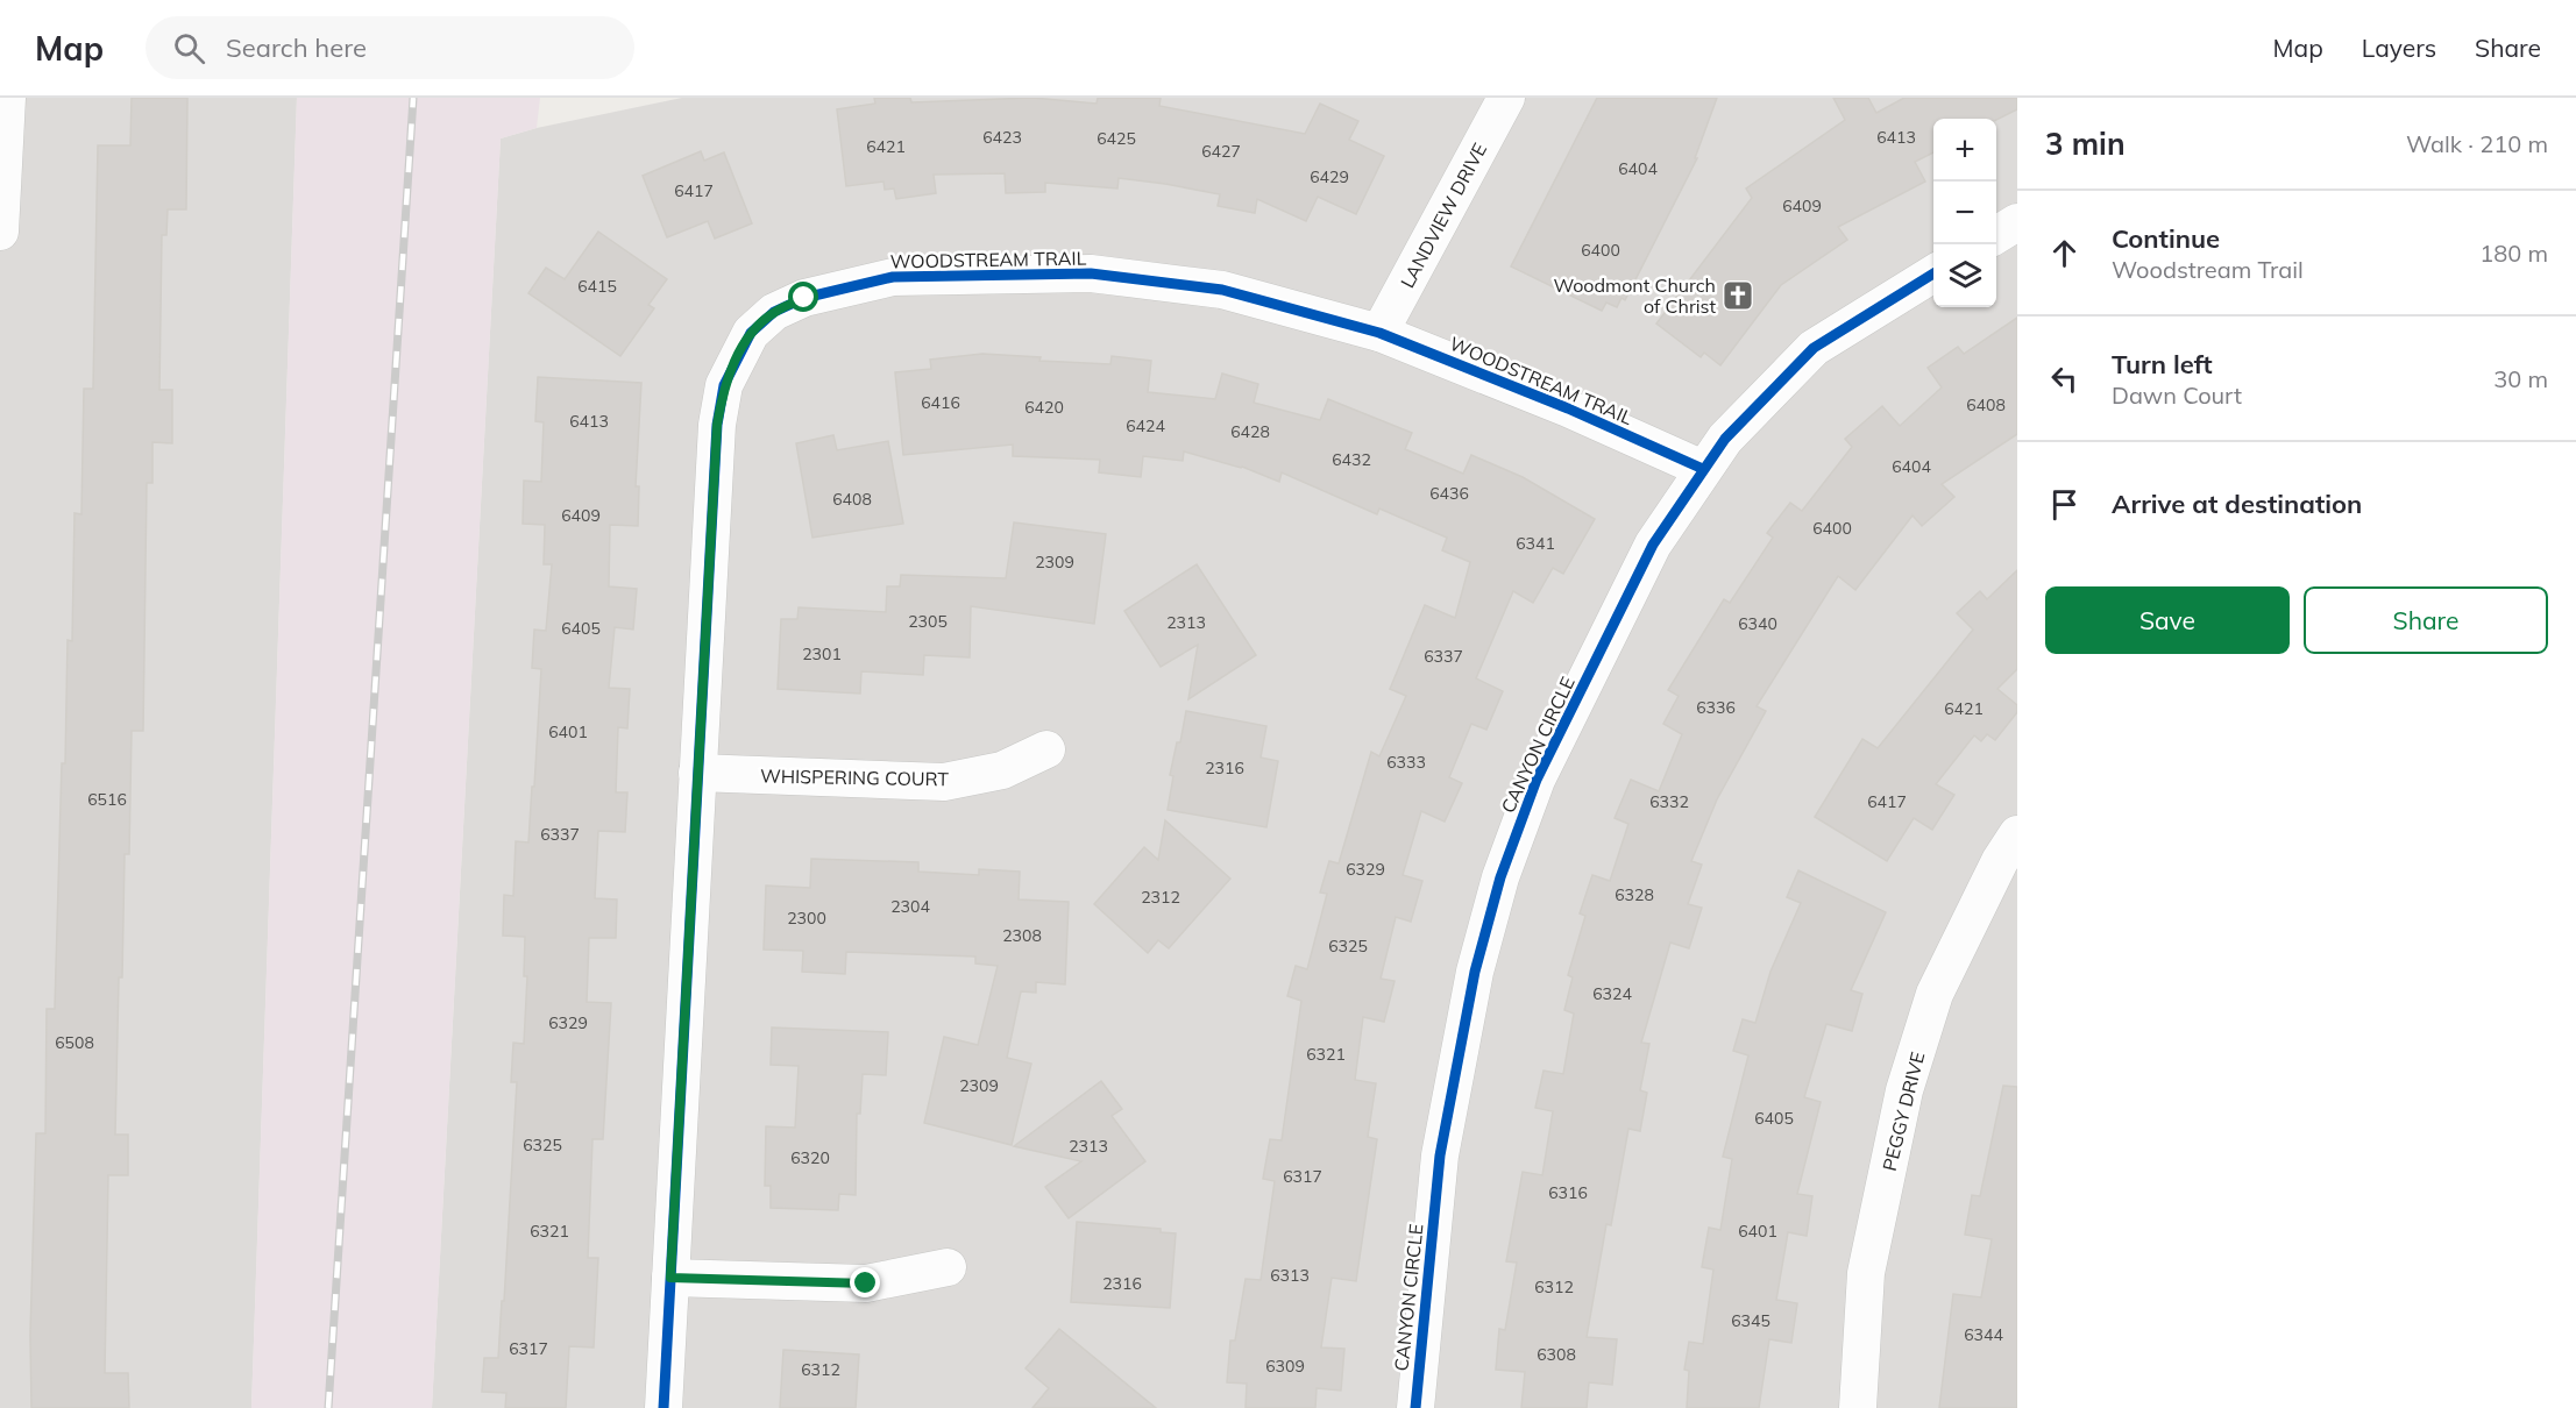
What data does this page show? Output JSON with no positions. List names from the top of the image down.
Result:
{
  "streets": {
    "street": [
      "LANDVIEW DRIVE",
      "WOODSTREAM TRAIL",
      "CANYON CIRCLE",
      "WHISPERING COURT",
      "PEGGY DRIVE"
    ]
  },
  "crossings": [
    ["LANDVIEW DRIVE", "WOODSTREAM TRAIL"],
    ["WOODSTREAM TRAIL", "CANYON CIRCLE"],
    ["WOODSTREAM TRAIL", "WHISPERING COURT"]
  ],
  "places": {
    "church": ["Woodmont Church of Christ"]
  },
  "house_numbers": [
    "6423",
    "6413",
    "6425",
    "6421",
    "6427",
    "6404",
    "6429",
    "6417",
    "6409",
    "6400",
    "6415",
    "6416",
    "6408",
    "6420",
    "6413",
    "6424",
    "6428",
    "6432",
    "6404",
    "6436",
    "6408",
    "6409",
    "6400",
    "6341",
    "2309",
    "2305",
    "2313",
    "6340",
    "6405",
    "2301",
    "6337",
    "6336",
    "6421",
    "6401",
    "6333",
    "2316",
    "6516",
    "6332",
    "6417",
    "6337",
    "6329",
    "6328",
    "2312",
    "2304",
    "2300",
    "2308",
    "6325",
    "6324",
    "6329",
    "6508",
    "6321",
    "2309",
    "6405",
    "6325",
    "2313",
    "6320",
    "6317",
    "6316",
    "6321",
    "6401",
    "6313",
    "2316",
    "6312",
    "6345",
    "6344",
    "6317",
    "6308",
    "6309",
    "6312"
  ],
  "page": {
    "header": "Map",
    "search": "Search here",
    "nav": ["Map", "Layers", "Share"],
    "heading": ["3 min", "Walk · 210 m"],
    "map_buttons": ["+", "−"],
    "list": [
      ["Continue", "Woodstream Trail", "180 m"],
      ["Turn left", "Dawn Court", "30 m"],
      "Arrive at destination"
    ],
    "buttons": ["Save", "Share"]
  }
}
